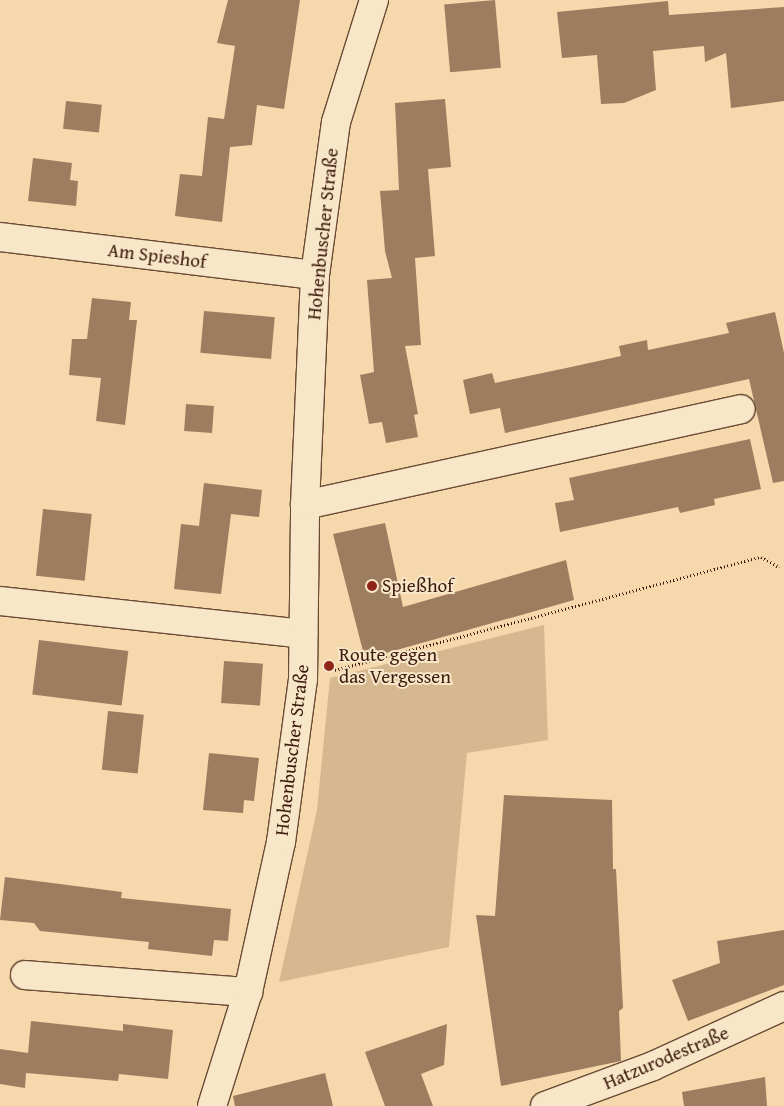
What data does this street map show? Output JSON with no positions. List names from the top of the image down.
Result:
{
  "streets": {
    "street": ["Hohenbuscher Straße", "Am Spieshof", "Hatzurodestraße"]
  },
  "crossings": [
    ["Hohenbuscher Straße", "Am Spieshof"]
  ],
  "places": ["Spießhof", "Route gegen das Vergessen"]
}
